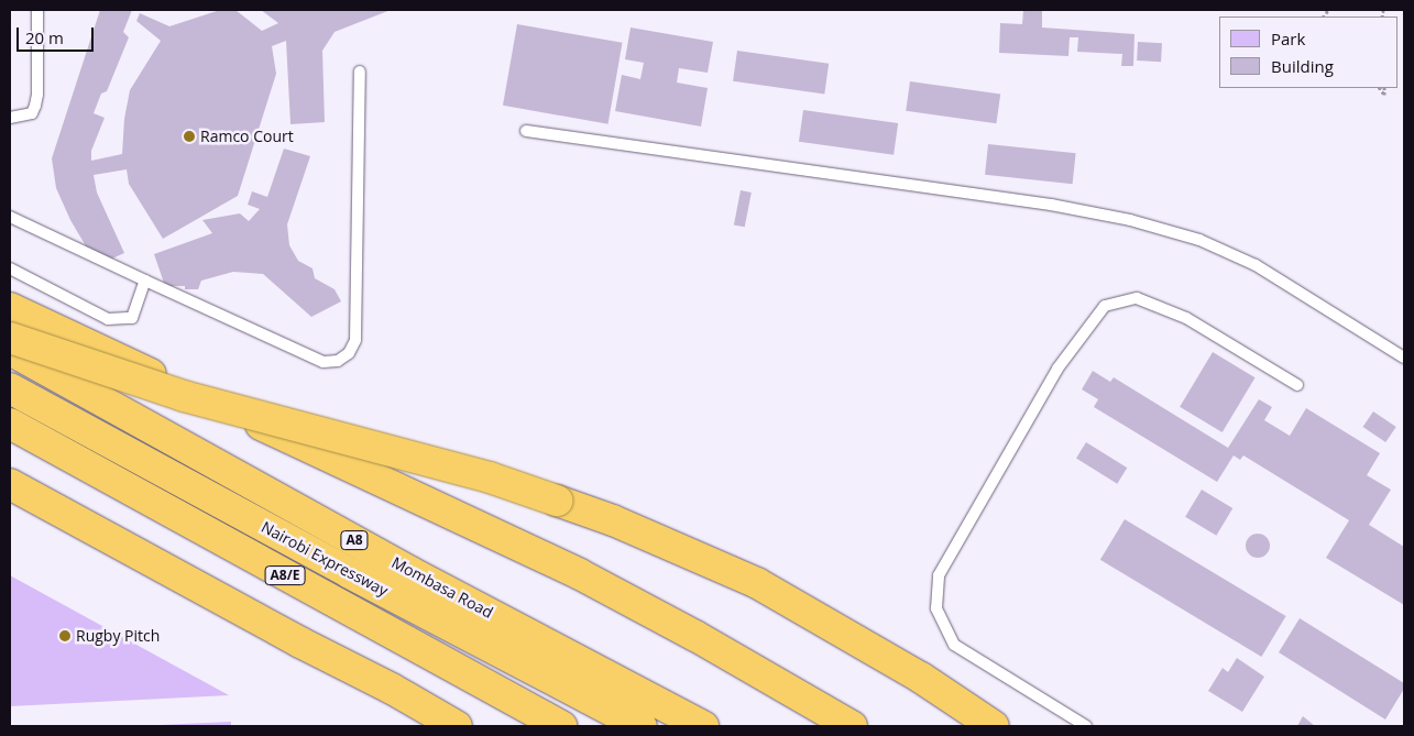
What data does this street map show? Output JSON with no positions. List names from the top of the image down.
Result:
{
  "streets": {
    "highway": [
      "A8",
      "Nairobi Expressway",
      "A8/E",
      "Mombasa Road"
    ]
  },
  "places": ["Ramco Court", "Rugby Pitch"],
  "legend": ["Park", "Building"],
  "scale_bar": "20 m"
}
